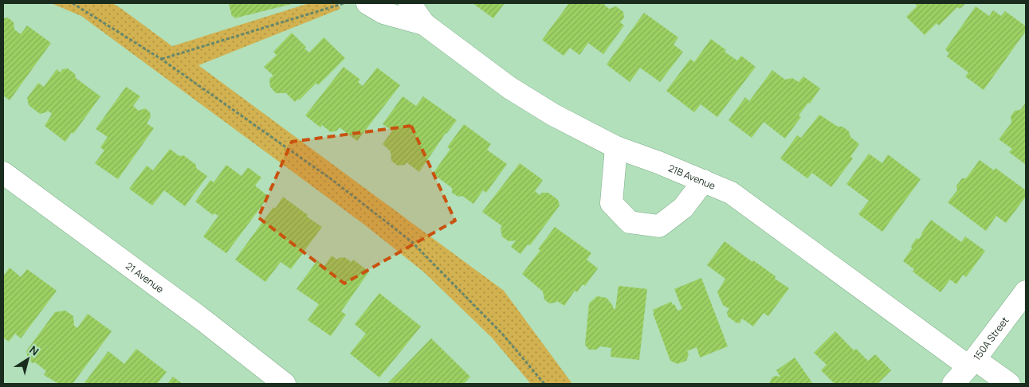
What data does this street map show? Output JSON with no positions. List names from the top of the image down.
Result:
{
  "streets": {
    "street": ["21B Avenue", "21 Avenue", "150A Street"]
  },
  "crossings": [
    ["21B Avenue", "150A Street"]
  ],
  "north": "top right"
}
